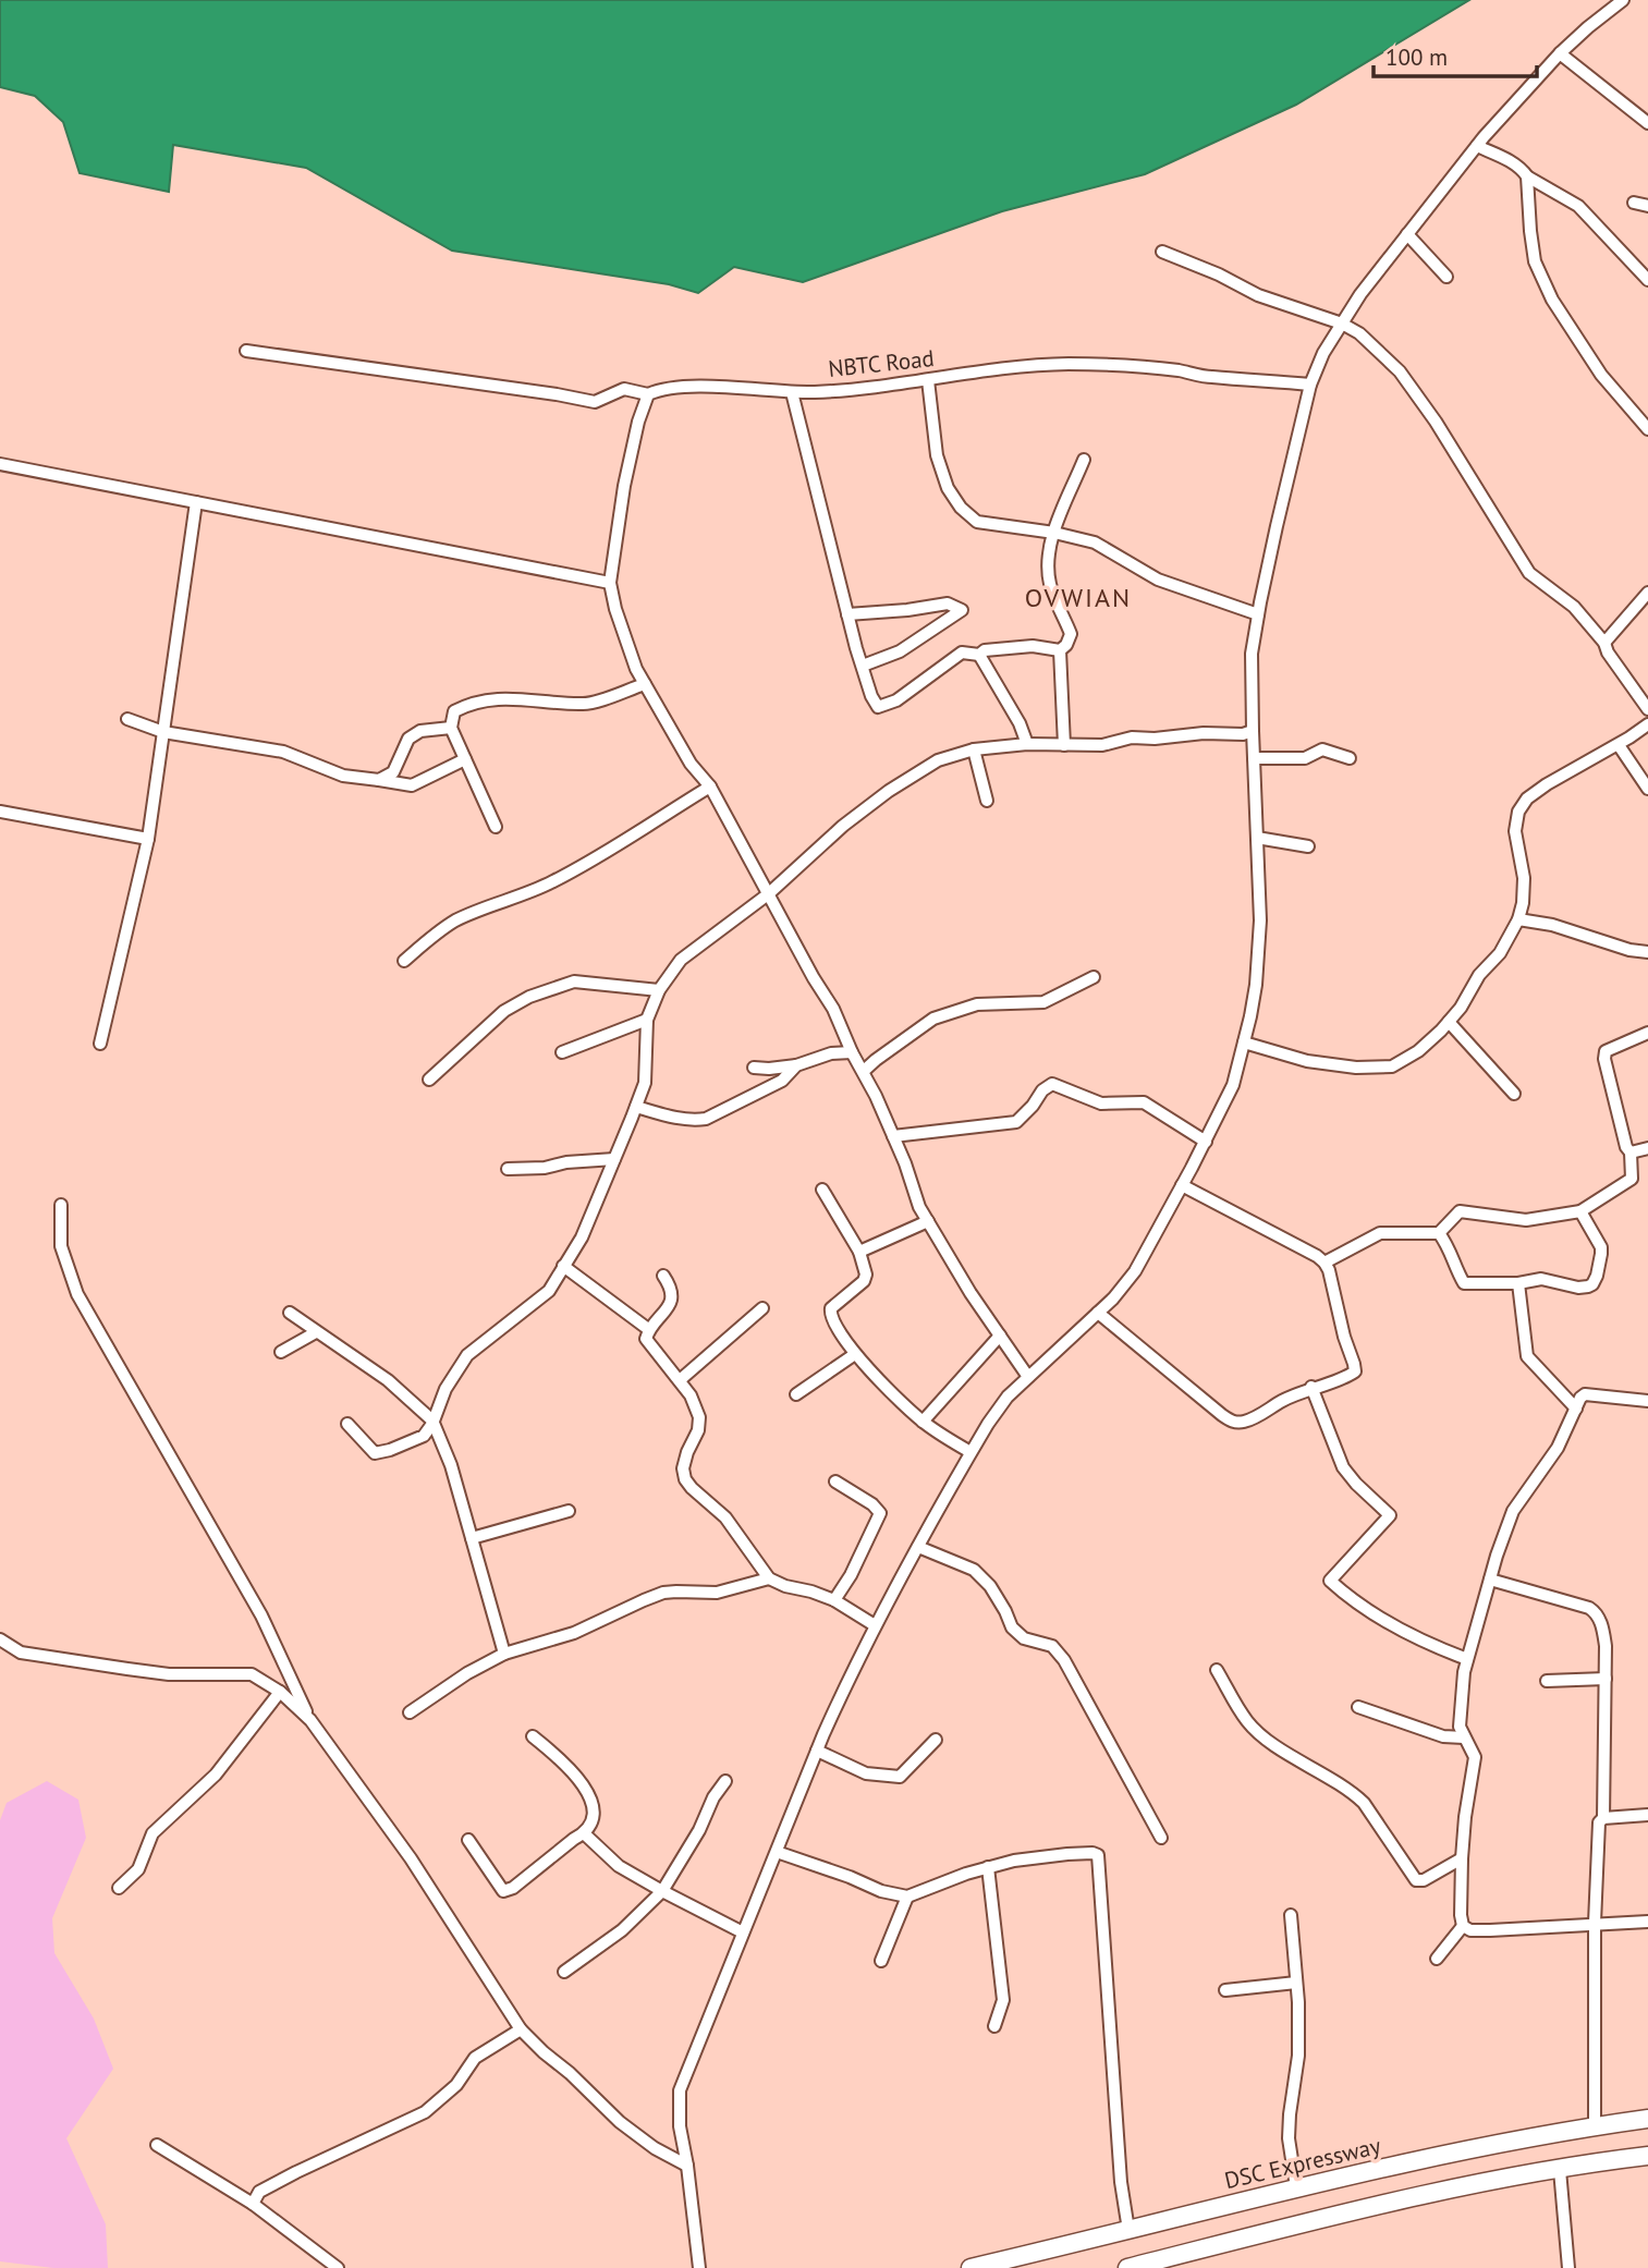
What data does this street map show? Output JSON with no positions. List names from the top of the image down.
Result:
{
  "streets": {
    "main road": ["DSC Expressway"],
    "street": ["NBTC Road"]
  },
  "districts": ["OVWIAN"],
  "scale_bar": "100 m"
}
